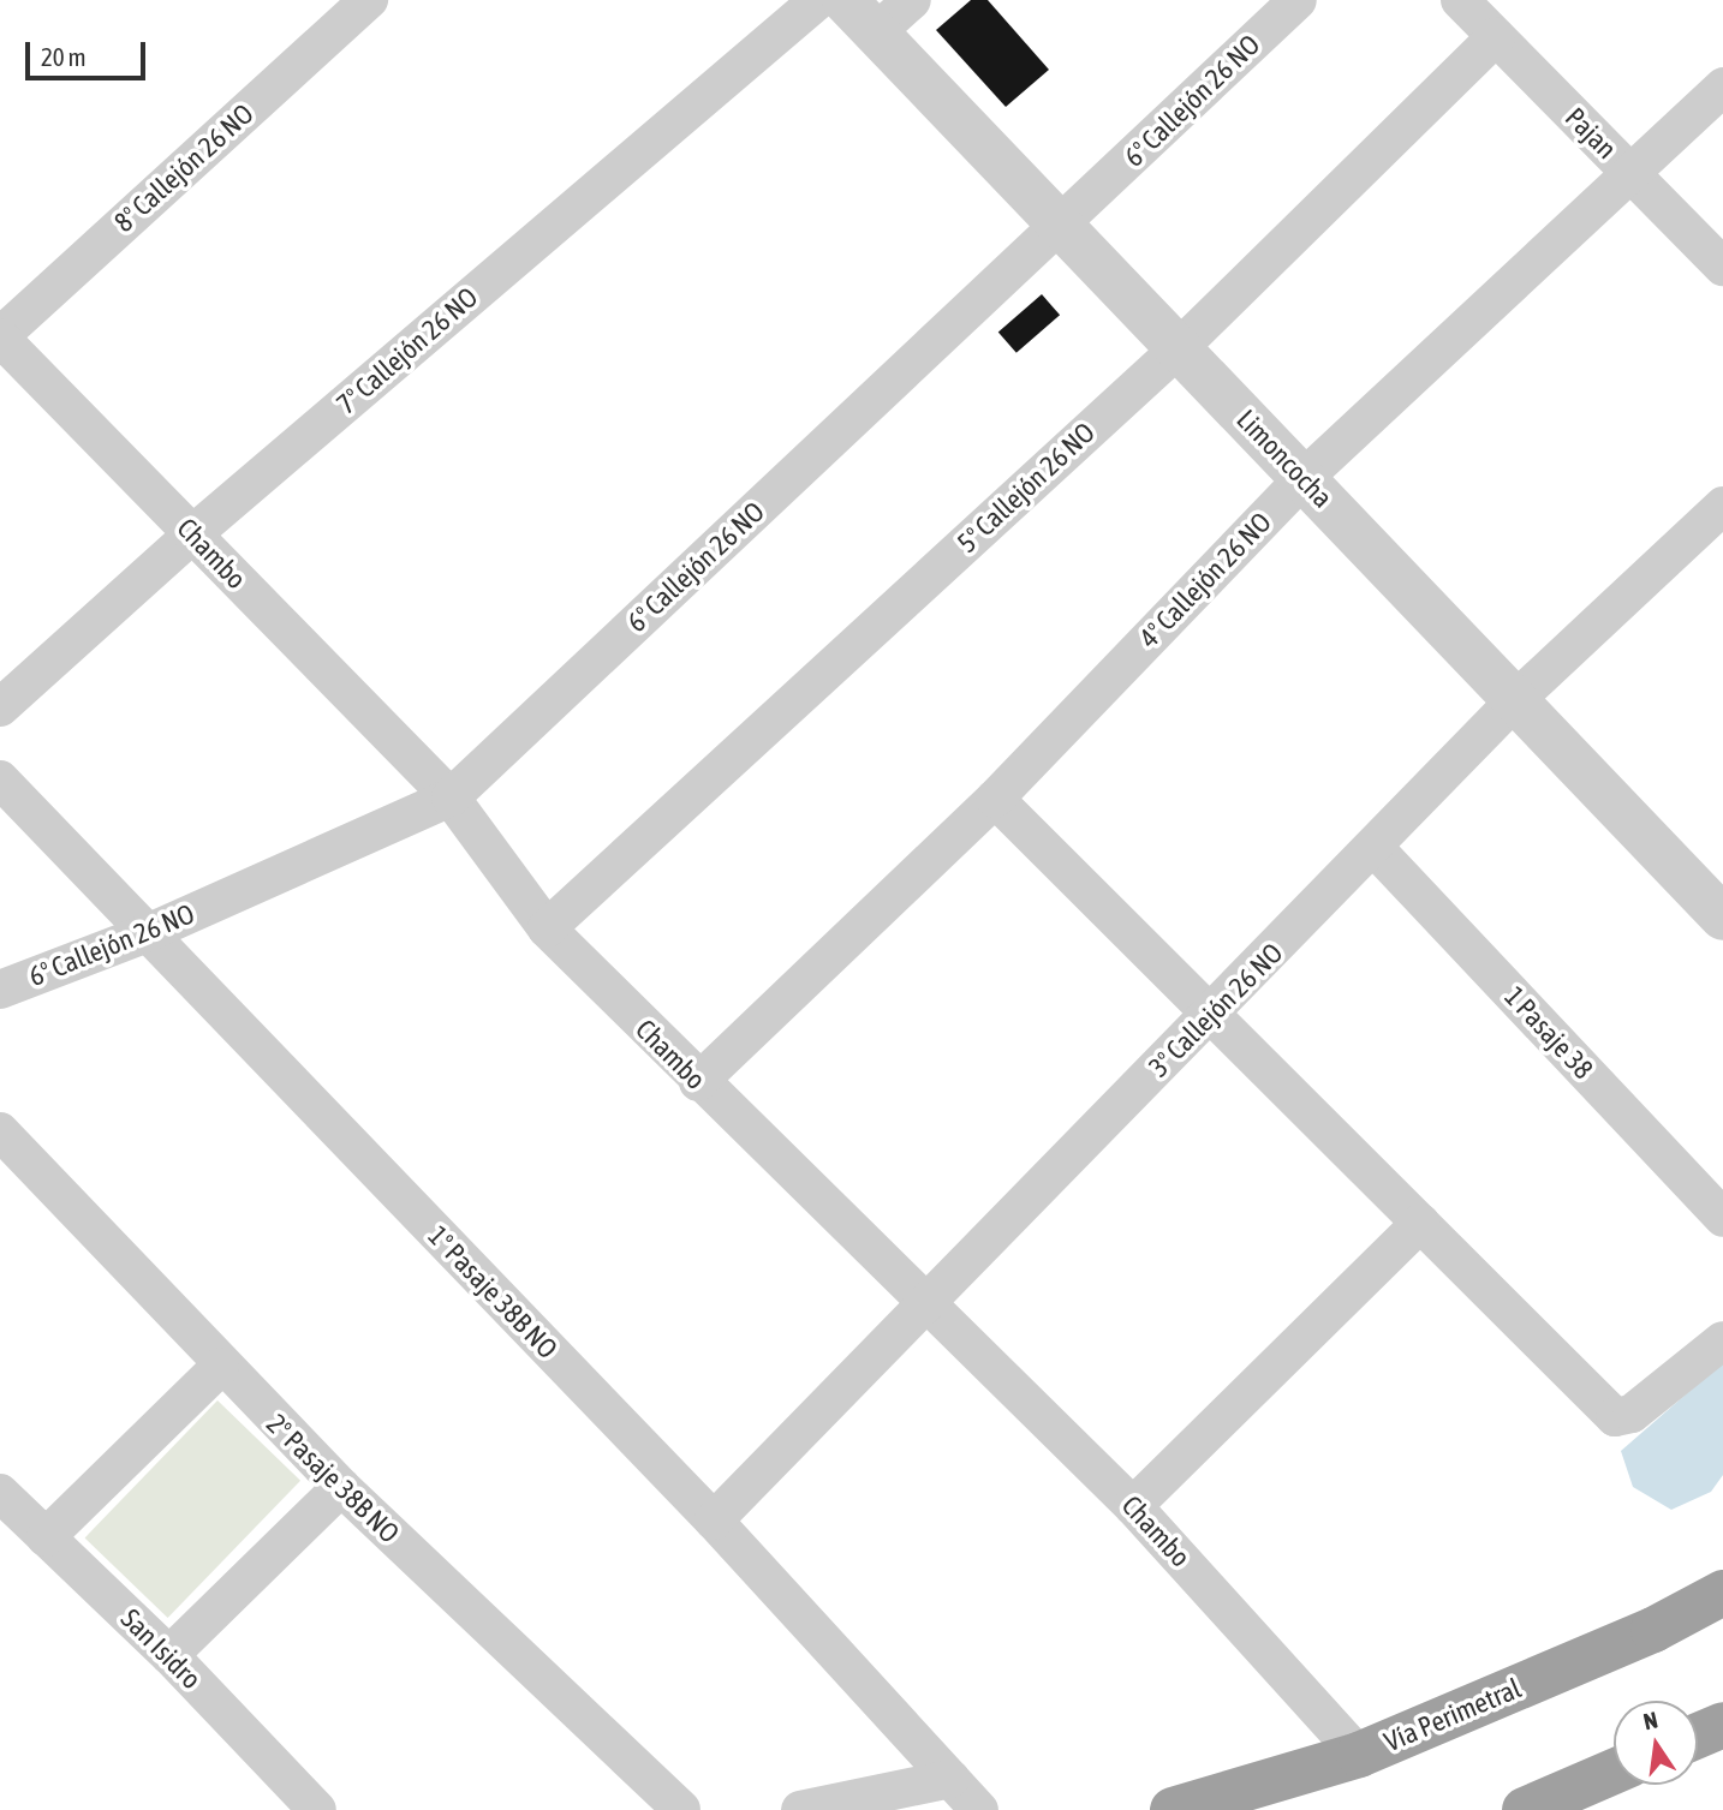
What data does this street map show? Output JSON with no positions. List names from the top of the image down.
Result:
{
  "streets": {
    "highway": ["Vía Perimetral"],
    "street": [
      "6º Callejón 26 NO",
      "Pajan",
      "8º Callejón 26 NO",
      "7º Callejón 26 NO",
      "Limoncocha",
      "5º Callejón 26 NO",
      "Chambo",
      "4º Callejón 26 NO",
      "3º Callejón 26 NO",
      "1 Pasaje 38",
      "1° Pasaje 38B NO",
      "2° Pasaje 38B NO",
      "San Isidro"
    ]
  },
  "crossings": [
    ["6º Callejón 26 NO", "Limoncocha"],
    ["6º Callejón 26 NO", "Chambo"],
    ["6º Callejón 26 NO", "1° Pasaje 38B NO"],
    ["Pajan", "5º Callejón 26 NO"],
    ["Pajan", "4º Callejón 26 NO"],
    ["8º Callejón 26 NO", "Chambo"],
    ["7º Callejón 26 NO", "Chambo"],
    ["Limoncocha", "5º Callejón 26 NO"],
    ["Limoncocha", "4º Callejón 26 NO"],
    ["Limoncocha", "3º Callejón 26 NO"],
    ["5º Callejón 26 NO", "Chambo"],
    ["Chambo", "4º Callejón 26 NO"],
    ["Chambo", "3º Callejón 26 NO"],
    ["Chambo", "Vía Perimetral"],
    ["3º Callejón 26 NO", "1 Pasaje 38"],
    ["3º Callejón 26 NO", "1° Pasaje 38B NO"]
  ],
  "scale_bar": "20 m",
  "north": "top"
}
